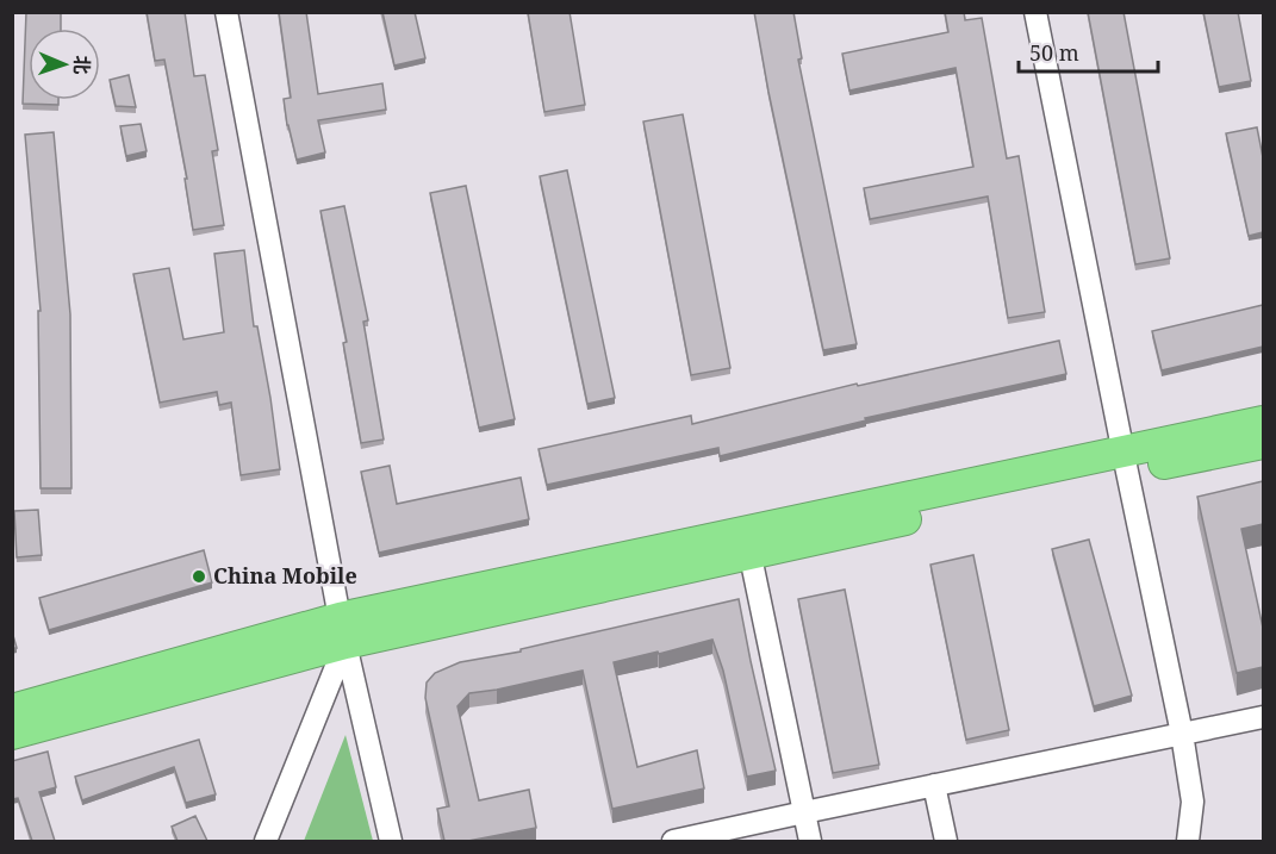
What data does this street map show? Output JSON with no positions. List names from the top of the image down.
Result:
{
  "places": ["China Mobile"],
  "scale_bar": "50 m",
  "north": "right"
}
